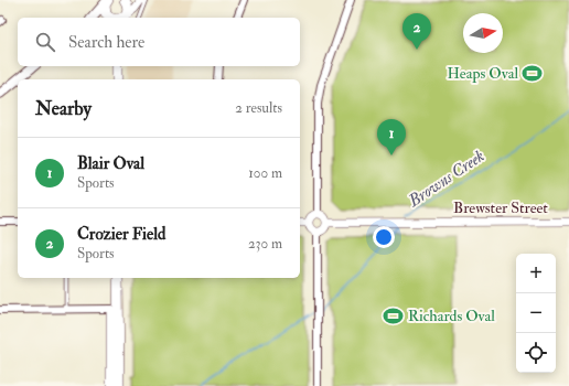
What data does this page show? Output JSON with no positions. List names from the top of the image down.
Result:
{
  "streets": {
    "street": ["Brewster Street"]
  },
  "water": ["Browns Creek"],
  "places": {
    "sports": ["Heaps Oval", "Richards Oval"]
  },
  "north": "right",
  "page": {
    "pins": ["2", "1"],
    "search": "Search here",
    "heading": ["Nearby", "2 results"],
    "list": [
      {
        "mark": "1",
        "name": "Blair Oval",
        "note": "Sports",
        "value": "100 m"
      },
      {
        "mark": "2",
        "name": "Crozier Field",
        "note": "Sports",
        "value": "230 m"
      }
    ],
    "map_buttons": ["+", "−"]
  }
}
